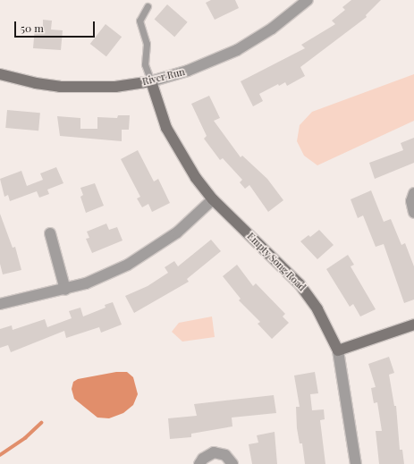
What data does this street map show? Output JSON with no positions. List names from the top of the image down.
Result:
{
  "streets": {
    "street": ["River Run", "Empty Song Road"]
  },
  "crossings": [
    ["River Run", "Empty Song Road"]
  ],
  "scale_bar": "50 m"
}
